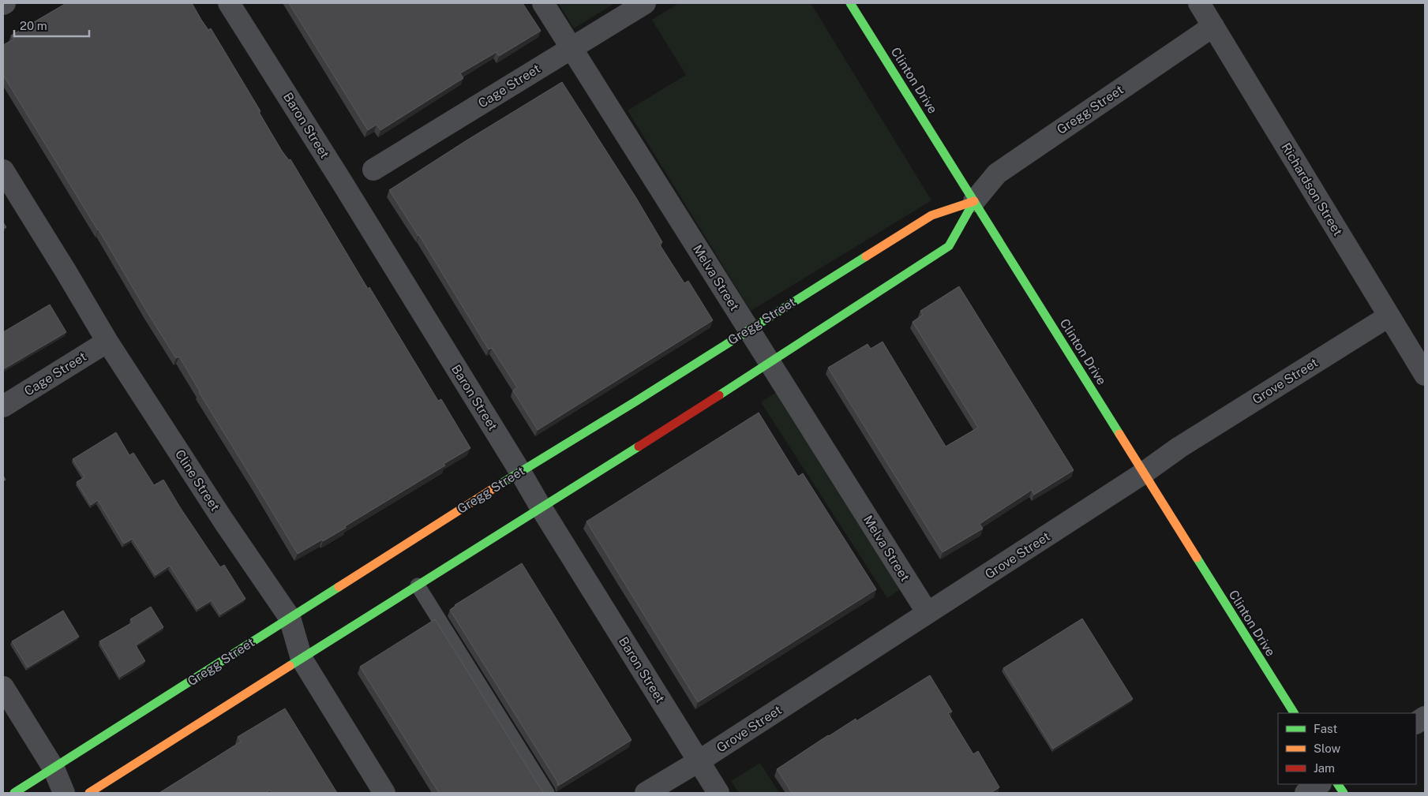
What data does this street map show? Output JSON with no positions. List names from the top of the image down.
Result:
{
  "streets": {
    "street": [
      "Clinton Drive",
      "Cage Street",
      "Gregg Street",
      "Baron Street",
      "Richardson Street",
      "Melva Street",
      "Grove Street",
      "Cline Street"
    ]
  },
  "crossings": [
    ["Clinton Drive", "Gregg Street"],
    ["Clinton Drive", "Grove Street"],
    ["Cage Street", "Melva Street"],
    ["Cage Street", "Cline Street"],
    ["Gregg Street", "Baron Street"],
    ["Gregg Street", "Richardson Street"],
    ["Gregg Street", "Melva Street"],
    ["Gregg Street", "Cline Street"],
    ["Baron Street", "Grove Street"],
    ["Richardson Street", "Grove Street"],
    ["Melva Street", "Grove Street"]
  ],
  "legend": ["Fast", "Slow", "Jam"],
  "scale_bar": "20 m"
}
